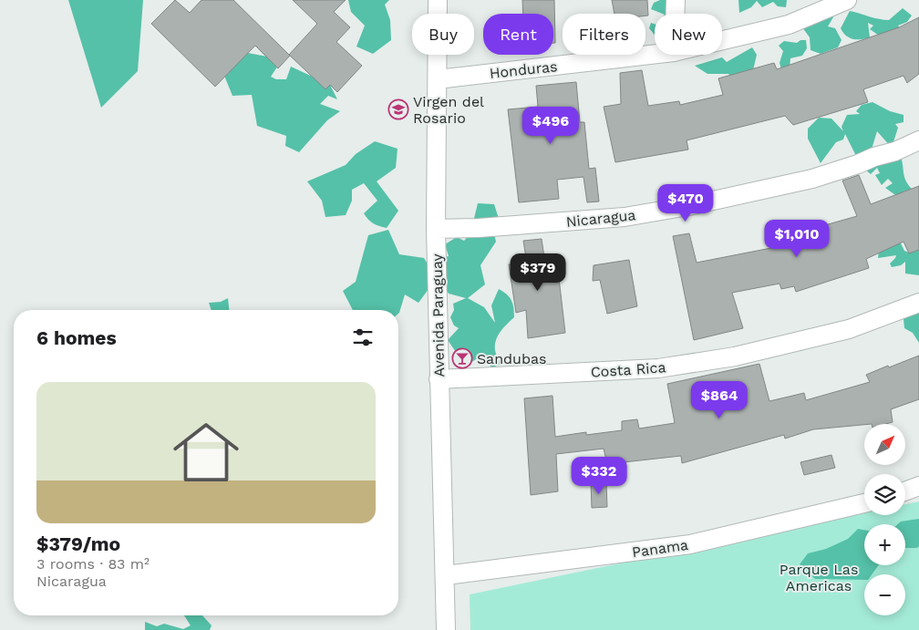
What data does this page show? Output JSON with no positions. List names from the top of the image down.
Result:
{
  "streets": {
    "street": [
      "Honduras",
      "Nicaragua",
      "Avenida Paraguay",
      "Costa Rica",
      "Panama"
    ]
  },
  "crossings": [
    ["Honduras", "Avenida Paraguay"],
    ["Nicaragua", "Avenida Paraguay"],
    ["Avenida Paraguay", "Costa Rica"],
    ["Avenida Paraguay", "Panama"]
  ],
  "parks": ["Parque Las Americas"],
  "places": {
    "school or university": ["Virgen del Rosario"],
    "bar": ["Sandubas"]
  },
  "north": "top right",
  "page": {
    "chip": [
      "Buy",
      "Rent",
      "Filters",
      "New"
    ],
    "price": [
      "$496",
      "$470",
      "$1,010",
      "$379",
      "$864",
      "$332"
    ],
    "heading": "6 homes",
    "list": [
      {
        "name": "$379/mo",
        "note": "3 rooms · 83 m² · Nicaragua"
      }
    ],
    "map_buttons": ["+", "−"]
  }
}
